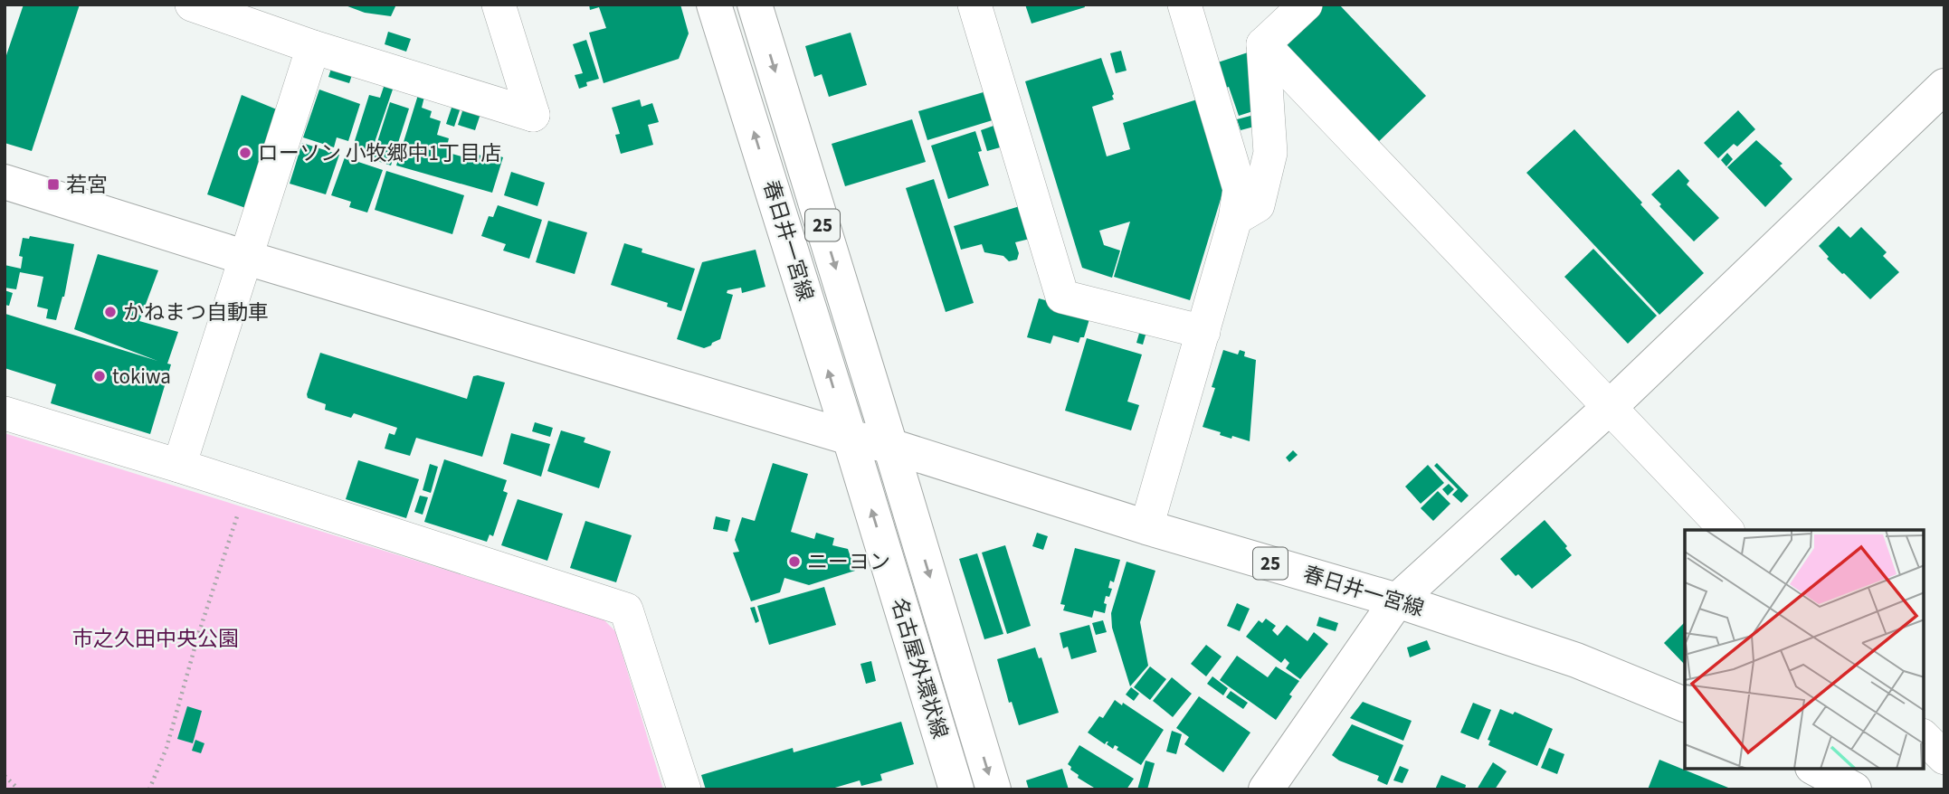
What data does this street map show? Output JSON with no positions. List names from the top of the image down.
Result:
{
  "streets": {
    "main road": ["25", "春日井一宮線", "名古屋外環状線"]
  },
  "crossings": [
    ["春日井一宮線", "名古屋外環状線"]
  ],
  "parks": ["市之久田中央公園"],
  "places": {
    "other": [
      "ローソン 小牧郷中1丁目店",
      "かねまつ自動車",
      "tokiwa",
      "ニーヨン"
    ],
    "transit": ["若宮"]
  }
}
